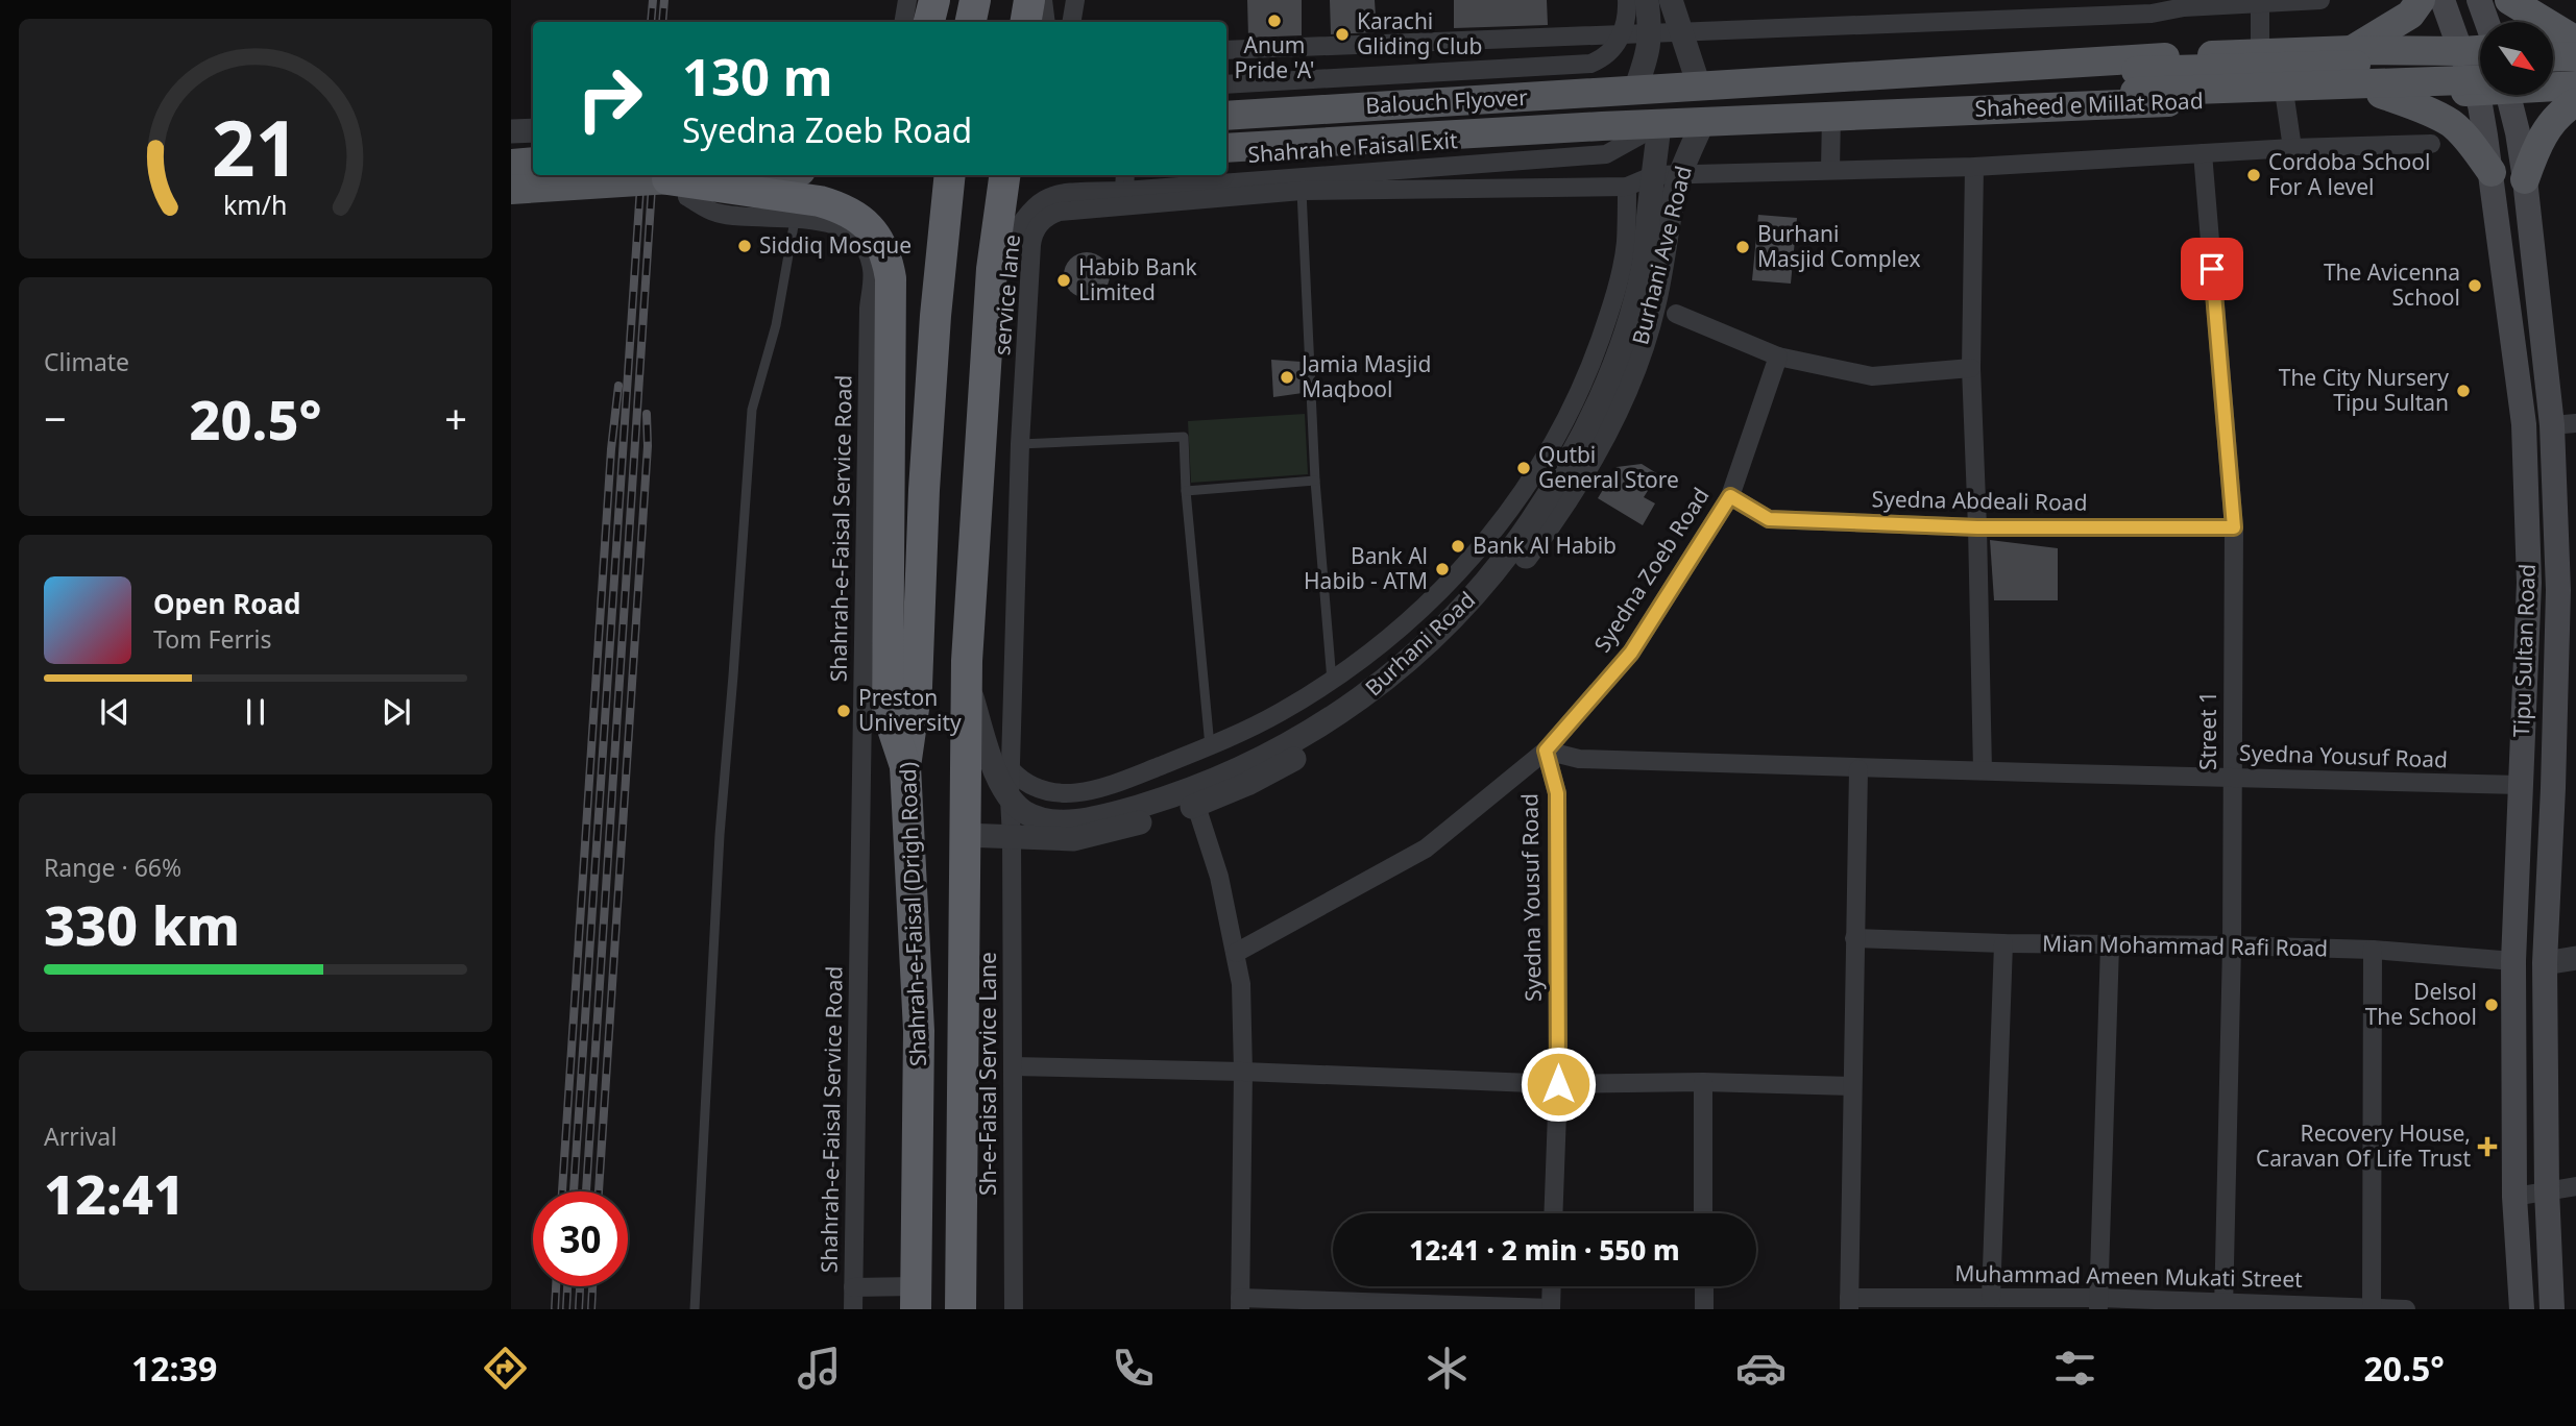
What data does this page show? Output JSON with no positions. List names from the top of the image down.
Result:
{
  "streets": {
    "highway": ["Shahrah-e-Faisal (Drigh Road)"],
    "main road": ["Balouch Flyover", "Shaheed e Millat Road", "Tipu Sultan Road"],
    "street": [
      "Shahrah e Faisal Exit",
      "Burhani Ave Road",
      "service lane",
      "Syedna Abdeali Road",
      "Shahrah-e-Faisal Service Road",
      "Syedna Zoeb Road",
      "Burhani Road",
      "Street 1",
      "Syedna Yousuf Road",
      "Mian Mohammad Rafi Road",
      "Sh-e-Faisal Service Lane",
      "Muhammad Ameen Mukati Street"
    ]
  },
  "crossings": [
    ["Balouch Flyover", "Shaheed e Millat Road"],
    ["Shaheed e Millat Road", "Shahrah e Faisal Exit"],
    ["Shaheed e Millat Road", "Burhani Ave Road"],
    ["Shaheed e Millat Road", "Burhani Road"],
    ["Shaheed e Millat Road", "Tipu Sultan Road"],
    ["Shahrah e Faisal Exit", "Burhani Road"],
    ["Shahrah e Faisal Exit", "Shahrah-e-Faisal (Drigh Road)"],
    ["Burhani Ave Road", "service lane"],
    ["service lane", "Burhani Road"],
    ["service lane", "Street 1"],
    ["service lane", "Sh-e-Faisal Service Lane"],
    ["Syedna Abdeali Road", "Syedna Zoeb Road"],
    ["Syedna Abdeali Road", "Street 1"],
    ["Syedna Zoeb Road", "Syedna Yousuf Road"],
    ["Burhani Road", "Sh-e-Faisal Service Lane"],
    ["Tipu Sultan Road", "Syedna Yousuf Road"],
    ["Tipu Sultan Road", "Mian Mohammad Rafi Road"],
    ["Street 1", "Syedna Yousuf Road"],
    ["Street 1", "Mian Mohammad Rafi Road"],
    ["Street 1", "Muhammad Ameen Mukati Street"]
  ],
  "places": {
    "other": [
      "Anum Pride 'A'",
      "Karachi Gliding Club",
      "Cordoba School For A level",
      "Siddiq Mosque",
      "Burhani Masjid Complex",
      "Habib Bank Limited",
      "The Avicenna School",
      "Jamia Masjid Maqbool",
      "The City Nursery Tipu Sultan",
      "Qutbi General Store",
      "Bank Al Habib",
      "Bank Al Habib - ATM",
      "Preston University",
      "Delsol The School"
    ],
    "health": ["Recovery House, Caravan Of Life Trust"]
  },
  "north": "bottom right",
  "page": {
    "turn": ["130 m", "Syedna Zoeb Road"],
    "tile": [
      "Climate",
      ["Range · 66%", "330 km"],
      ["Arrival", "12:41"]
    ],
    "heat": ["−", "20.5°", "+"],
    "song": ["Open Road", "Tom Ferris"],
    "limit": "30",
    "trip": "12:41 · 2 min · 550 m",
    "tabs": ["12:39", "20.5°"],
    "gauge": ["21", "km/h"]
  }
}
